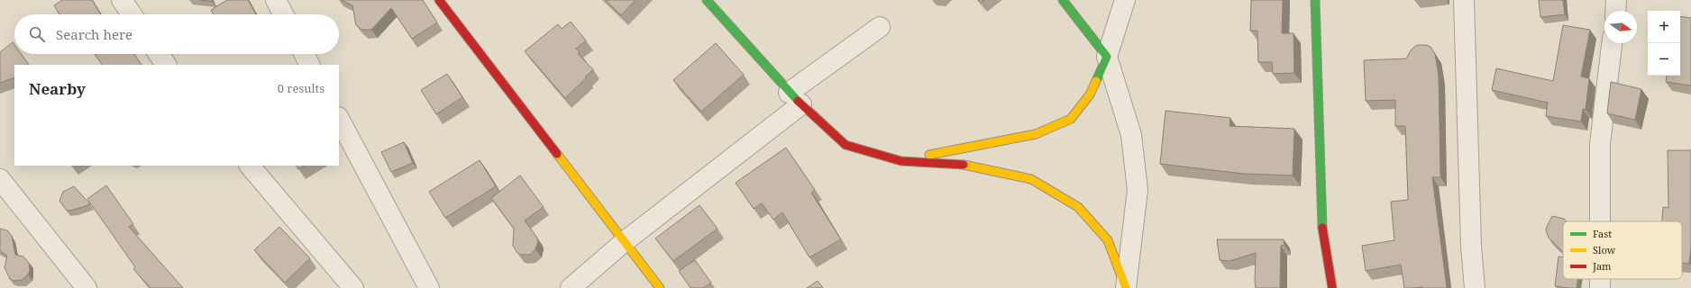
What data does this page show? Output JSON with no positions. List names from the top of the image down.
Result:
{
  "legend": ["Fast", "Slow", "Jam"],
  "north": "right",
  "page": {
    "map_buttons": ["+", "−"],
    "search": "Search here",
    "heading": ["Nearby", "0 results"]
  }
}
